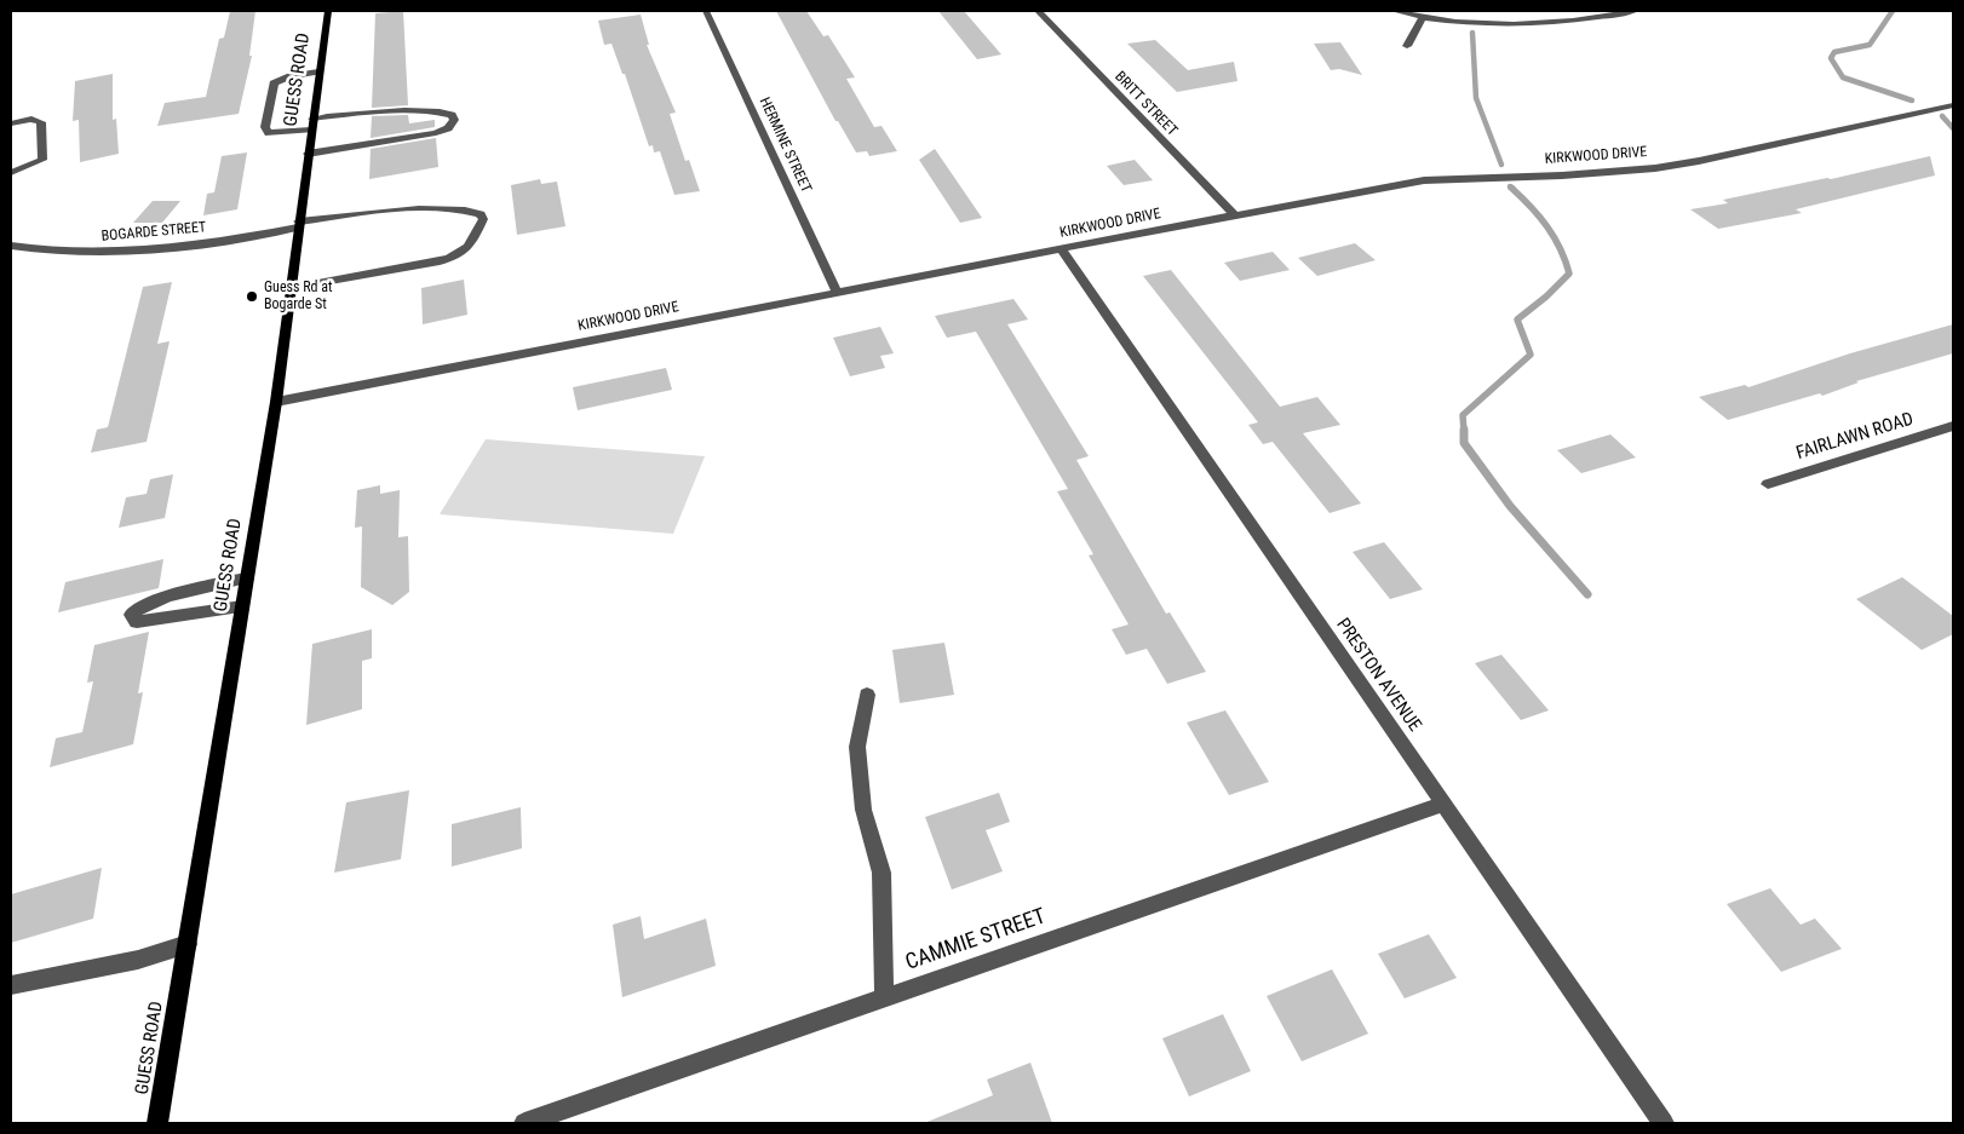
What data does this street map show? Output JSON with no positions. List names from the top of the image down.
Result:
{
  "streets": {
    "main road": ["GUESS ROAD"],
    "street": [
      "BRITT STREET",
      "HERMINE STREET",
      "KIRKWOOD DRIVE",
      "BOGARDE STREET",
      "FAIRLAWN ROAD",
      "PRESTON AVENUE",
      "CAMMIE STREET"
    ]
  },
  "crossings": [
    ["GUESS ROAD", "KIRKWOOD DRIVE"],
    ["GUESS ROAD", "BOGARDE STREET"],
    ["BRITT STREET", "KIRKWOOD DRIVE"],
    ["HERMINE STREET", "KIRKWOOD DRIVE"],
    ["KIRKWOOD DRIVE", "PRESTON AVENUE"],
    ["PRESTON AVENUE", "CAMMIE STREET"]
  ],
  "places": ["Guess Rd at Bogarde St"]
}
